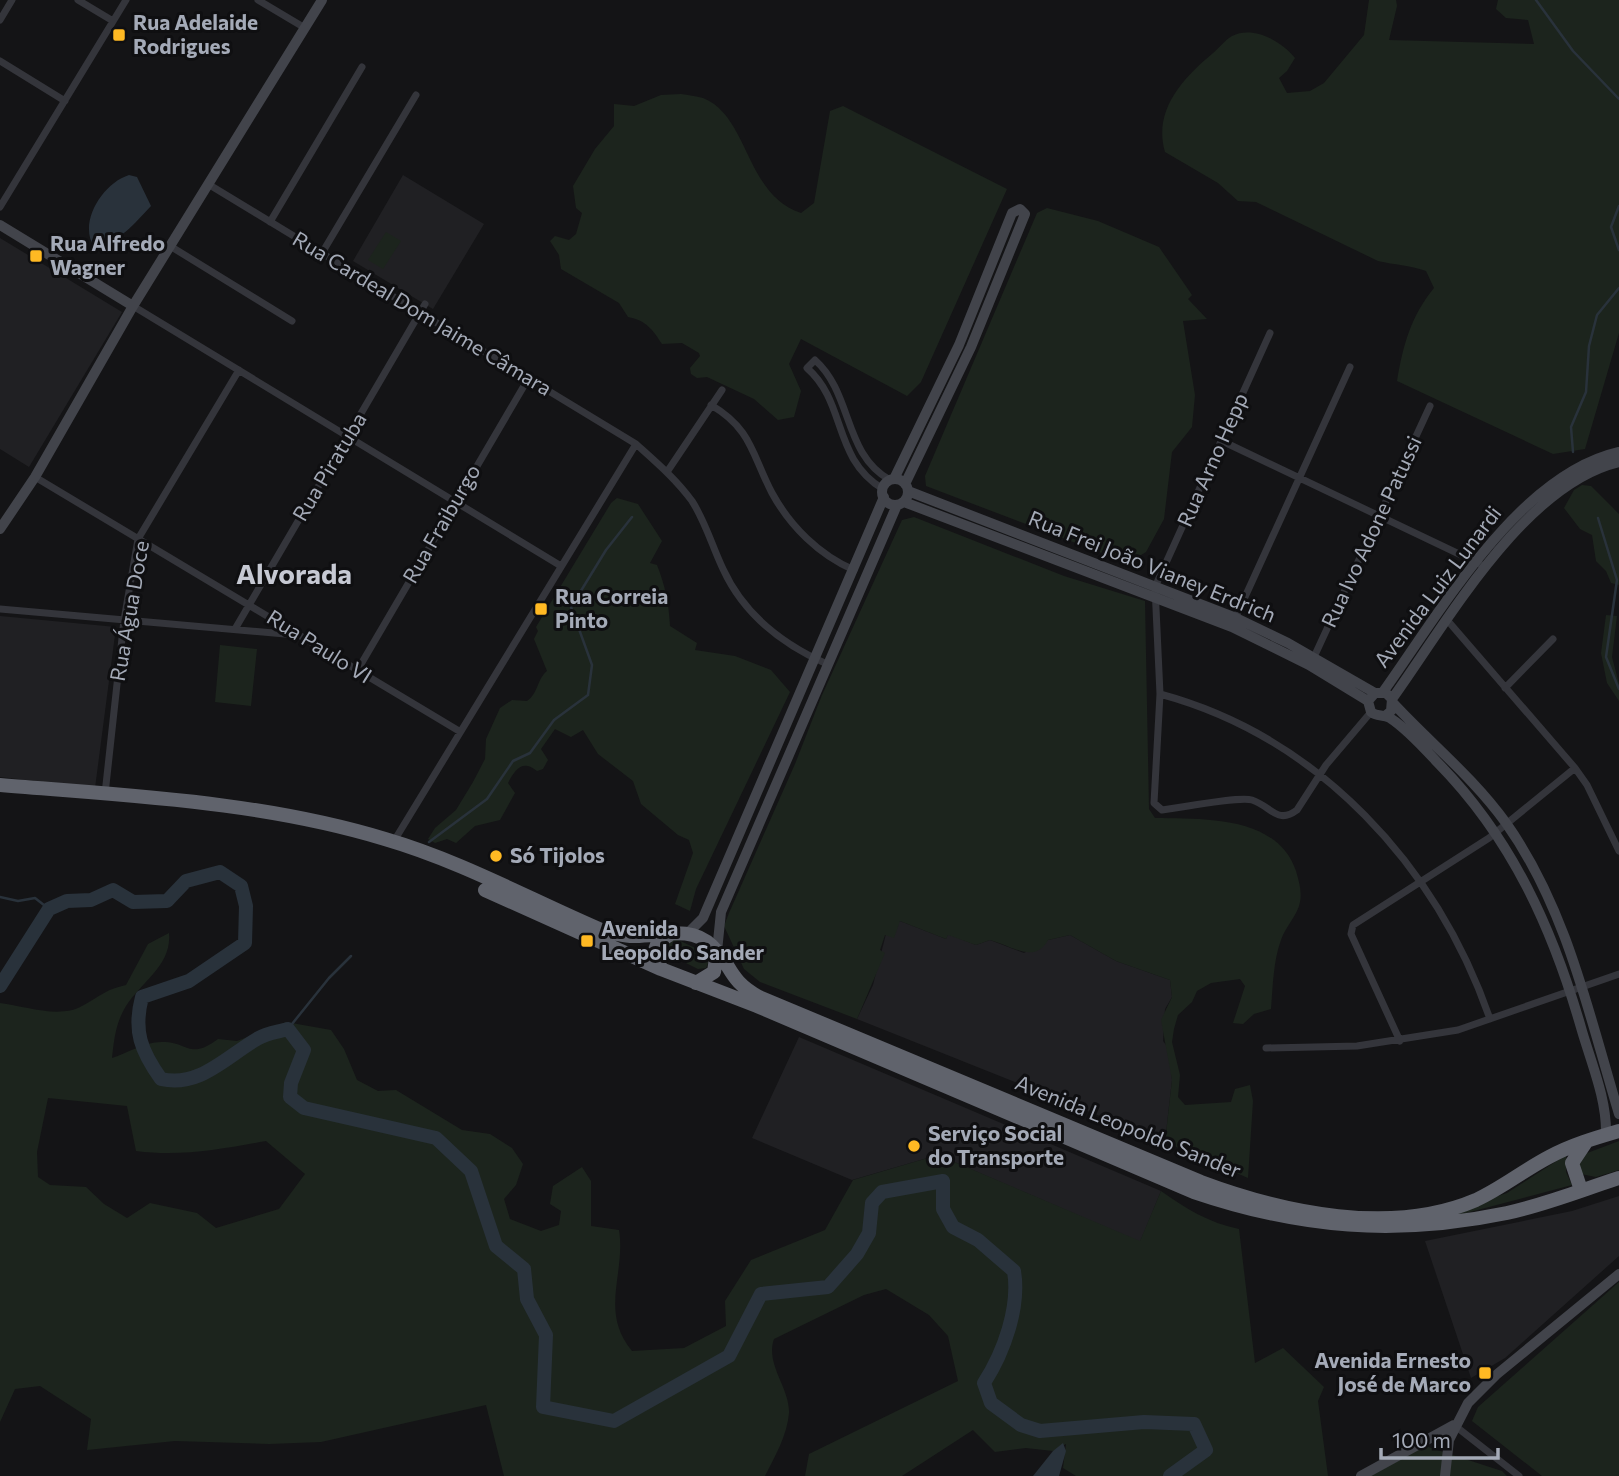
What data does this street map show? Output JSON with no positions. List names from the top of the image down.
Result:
{
  "streets": {
    "highway": ["Avenida Leopoldo Sander"],
    "street": [
      "Rua Cardeal Dom Jaime Câmara",
      "Rua Arno Hepp",
      "Rua Piratuba",
      "Rua Fraiburgo",
      "Rua Ivo Adone Patussi",
      "Rua Frei João Vianey Erdrich",
      "Avenida Luiz Lunardi",
      "Rua Água Doce",
      "Rua Paulo VI"
    ]
  },
  "crossings": [
    ["Rua Cardeal Dom Jaime Câmara", "Rua Piratuba"],
    ["Rua Cardeal Dom Jaime Câmara", "Rua Fraiburgo"],
    ["Rua Arno Hepp", "Rua Frei João Vianey Erdrich"],
    ["Rua Piratuba", "Rua Paulo VI"],
    ["Rua Fraiburgo", "Rua Paulo VI"],
    ["Rua Ivo Adone Patussi", "Rua Frei João Vianey Erdrich"],
    ["Rua Frei João Vianey Erdrich", "Avenida Luiz Lunardi"],
    ["Rua Frei João Vianey Erdrich", "Avenida Leopoldo Sander"],
    ["Rua Água Doce", "Rua Paulo VI"]
  ],
  "districts": ["Alvorada"],
  "places": {
    "transit": [
      "Rua Adelaide Rodrigues",
      "Rua Alfredo Wagner",
      "Rua Correia Pinto",
      "Avenida Leopoldo Sander",
      "Avenida Ernesto José de Marco"
    ],
    "other": ["Só Tijolos", "Serviço Social do Transporte"]
  },
  "scale_bar": "100 m"
}
